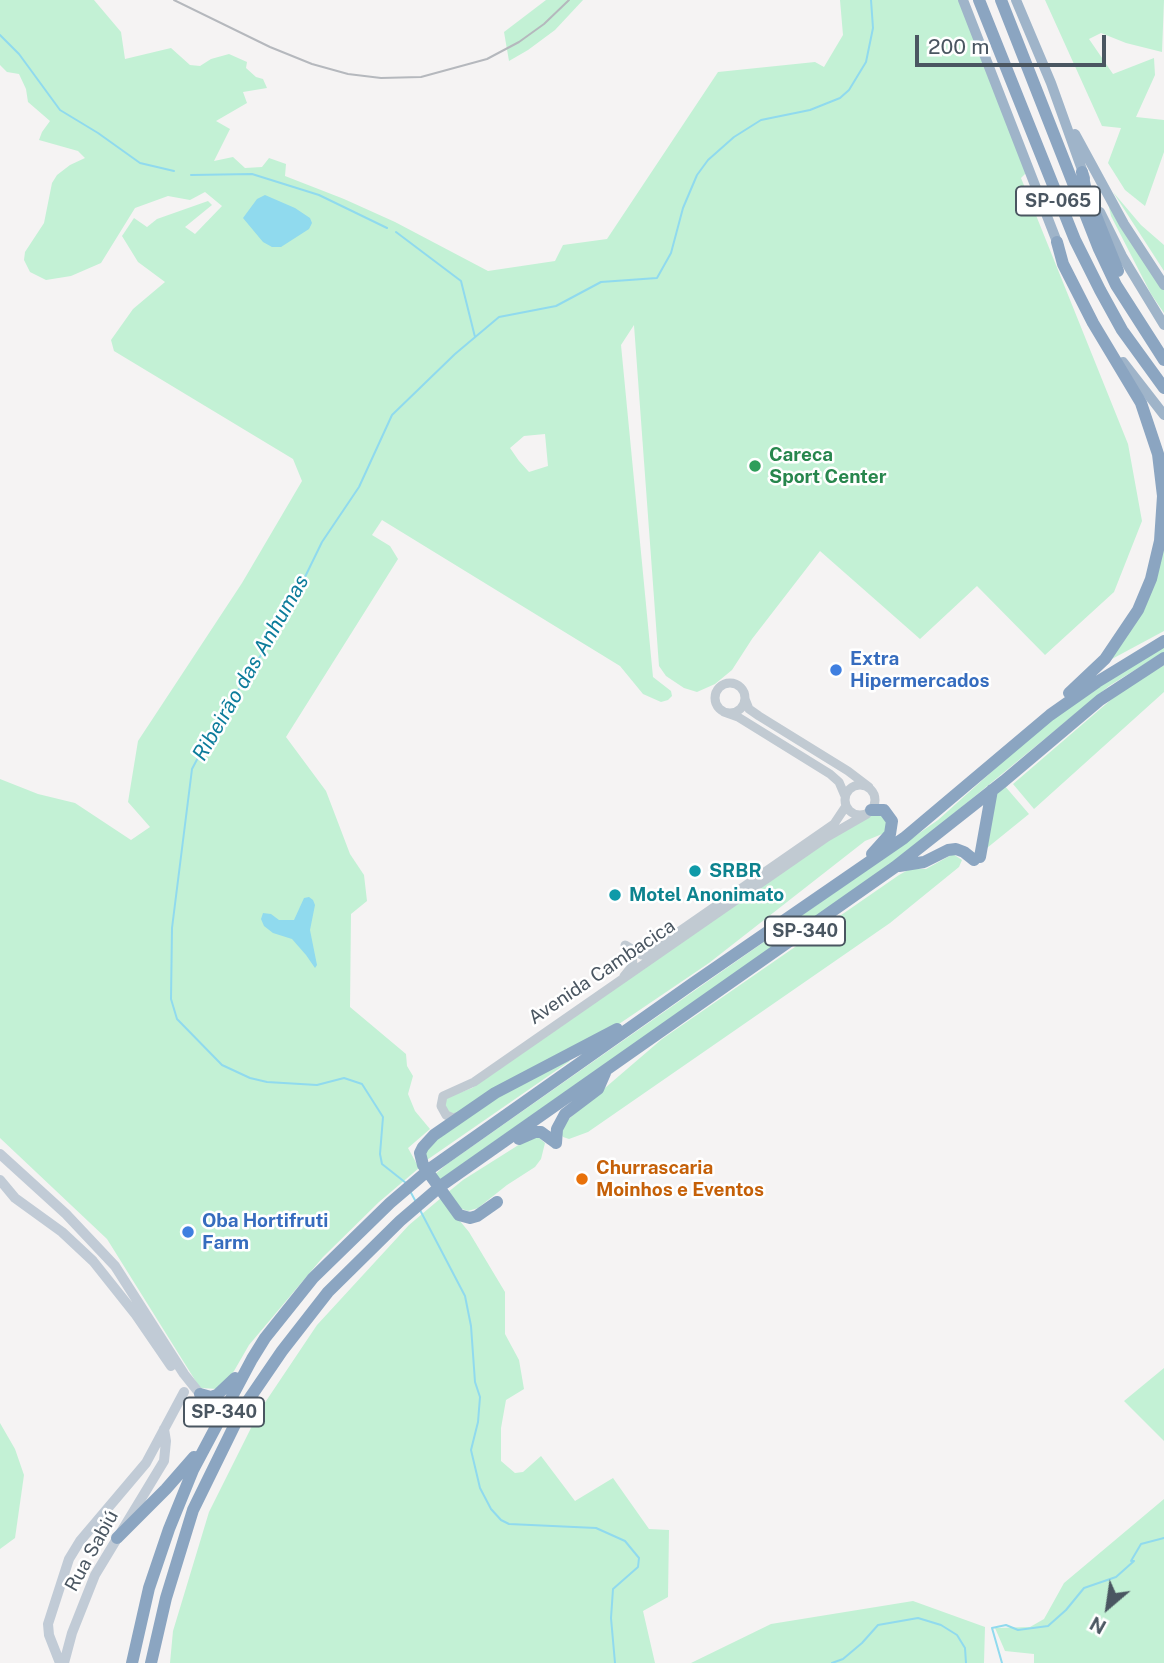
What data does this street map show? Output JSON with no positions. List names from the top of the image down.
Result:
{
  "streets": {
    "highway": ["SP-065", "SP-340"],
    "main road": ["Rua Sabiú"],
    "street": ["Avenida Cambacica"]
  },
  "water": ["Ribeirão das Anhumas"],
  "places": [
    "Careca Sport Center",
    "Extra Hipermercados",
    "SRBR",
    "Motel Anonimato",
    "Churrascaria Moinhos e Eventos",
    "Oba Hortifruti Farm"
  ],
  "scale_bar": "200 m",
  "north": "bottom left"
}
